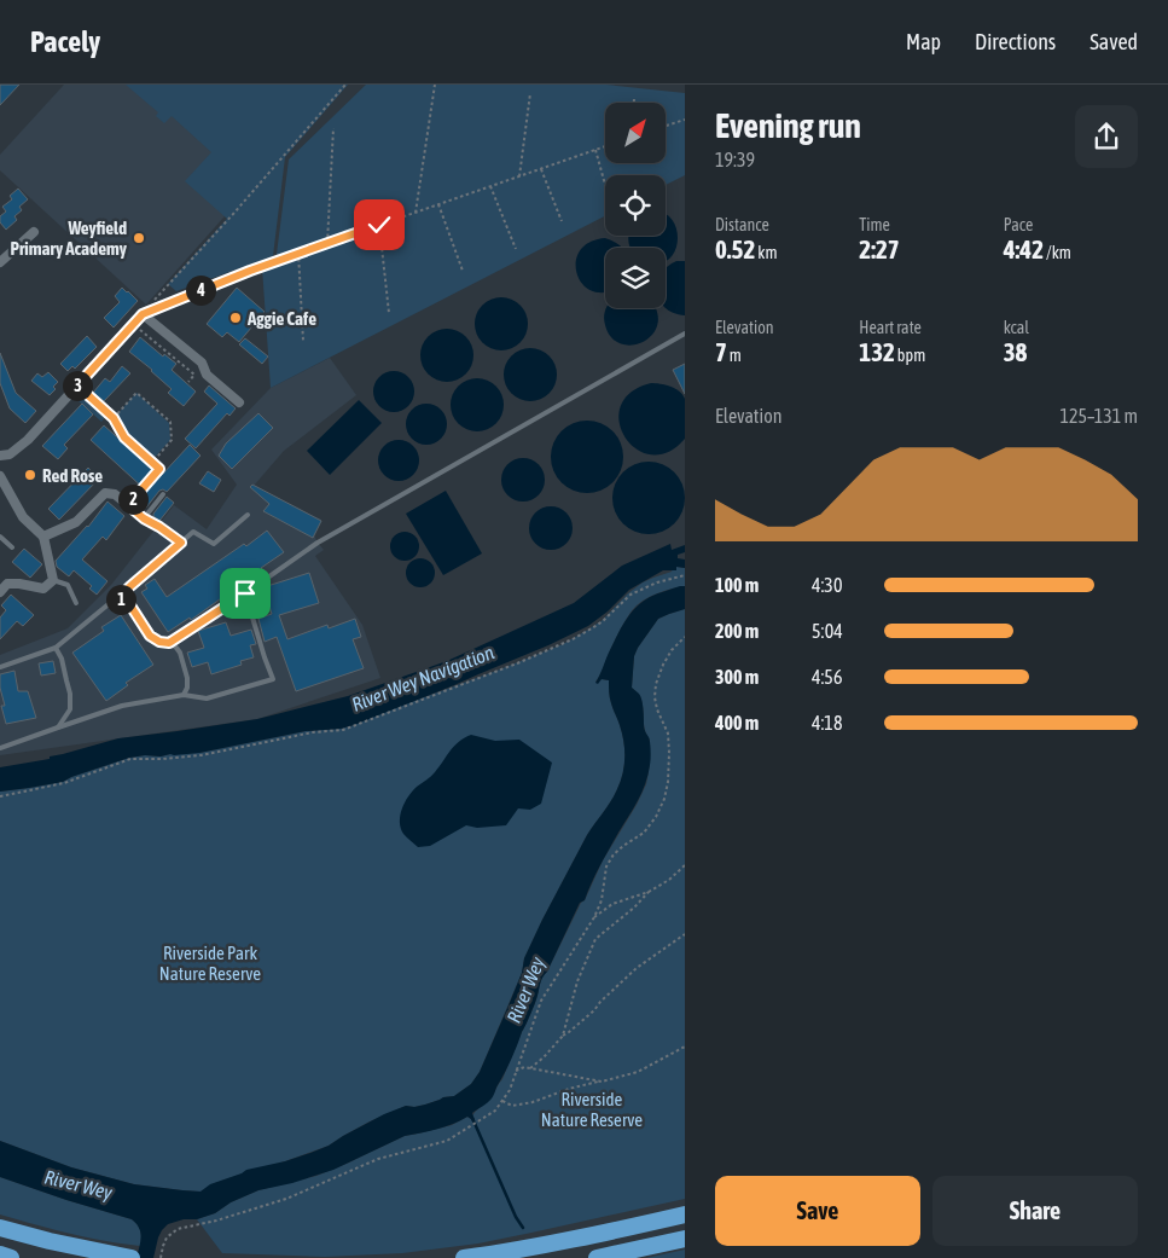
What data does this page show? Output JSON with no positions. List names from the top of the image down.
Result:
{
  "water": ["River Wey Navigation", "River Wey"],
  "parks": ["Riverside Park Nature Reserve", "Riverside Nature Reserve"],
  "places": ["Weyfield Primary Academy", "Aggie Cafe", "Red Rose"],
  "north": "top right",
  "page": {
    "header": "Pacely",
    "nav": ["Map", "Directions", "Saved"],
    "heading": ["Evening run", "19:39"],
    "stats": [
      ["Distance", "0.52 km"],
      ["Time", "2:27"],
      ["Pace", "4:42 /km"],
      ["Elevation", "7 m"],
      ["Heart rate", "132 bpm"],
      ["kcal", "38"]
    ],
    "pins": [
      "4",
      "3",
      "2",
      "1"
    ],
    "chart": ["Elevation", "125–131 m"],
    "list": [
      {
        "name": "100 m",
        "note": "4:30"
      },
      {
        "name": "200 m",
        "note": "5:04"
      },
      {
        "name": "300 m",
        "note": "4:56"
      },
      {
        "name": "400 m",
        "note": "4:18"
      }
    ],
    "buttons": ["Save", "Share"]
  }
}
